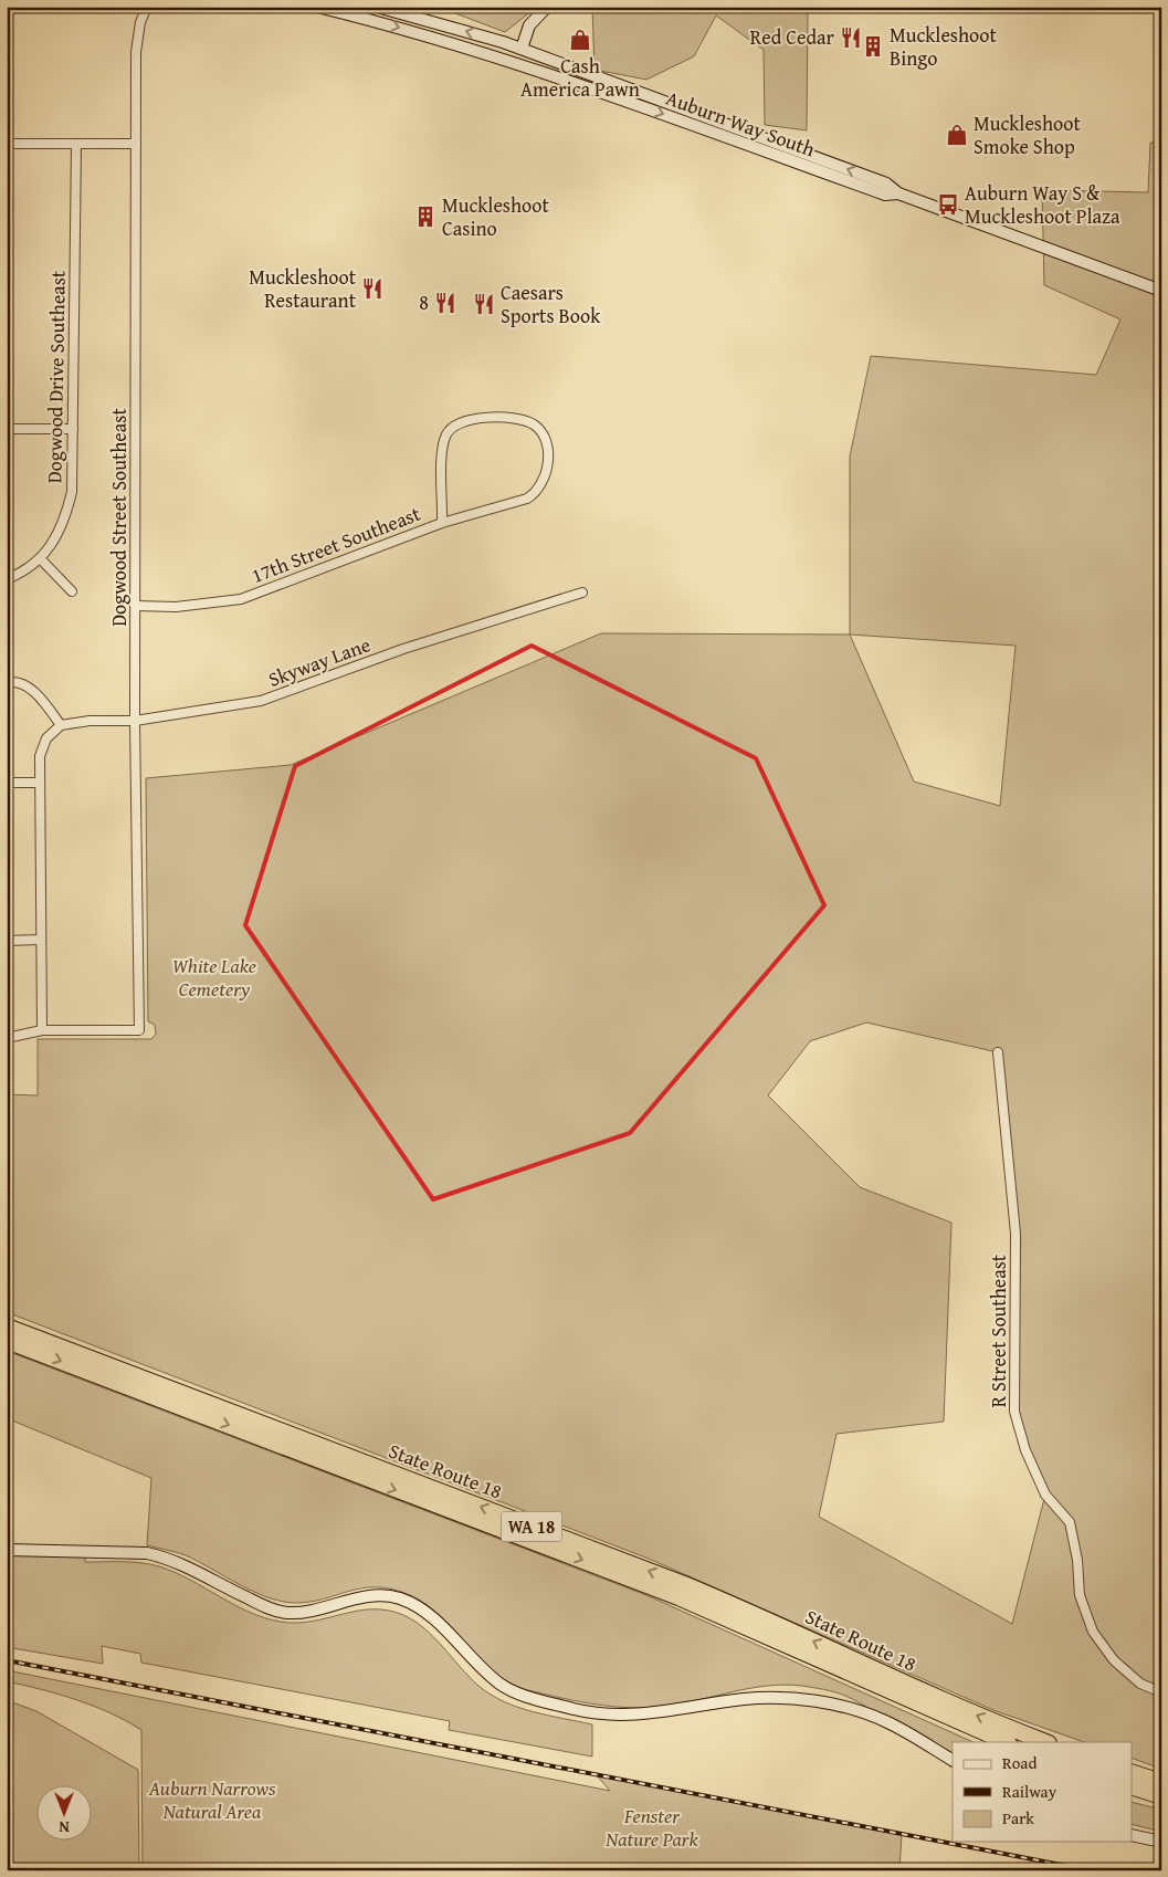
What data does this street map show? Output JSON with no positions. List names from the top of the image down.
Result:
{
  "streets": {
    "highway": ["State Route 18", "WA 18"],
    "main road": ["Auburn Way South"],
    "street": [
      "Dogwood Drive Southeast",
      "Dogwood Street Southeast",
      "17th Street Southeast",
      "Skyway Lane",
      "R Street Southeast"
    ]
  },
  "crossings": [
    ["Dogwood Street Southeast", "17th Street Southeast"],
    ["Dogwood Street Southeast", "Skyway Lane"]
  ],
  "parks": ["White Lake Cemetery", "Auburn Narrows Natural Area", "Fenster Nature Park"],
  "places": {
    "restaurant": [
      "Red Cedar",
      "Muckleshoot Restaurant",
      "8",
      "Caesars Sports Book"
    ],
    "shop": ["Cash America Pawn", "Muckleshoot Smoke Shop"],
    "building": ["Muckleshoot Bingo", "Muckleshoot Casino"],
    "bus stop": ["Auburn Way S & Muckleshoot Plaza"]
  },
  "legend": ["Road", "Railway", "Park"],
  "north": "bottom"
}
